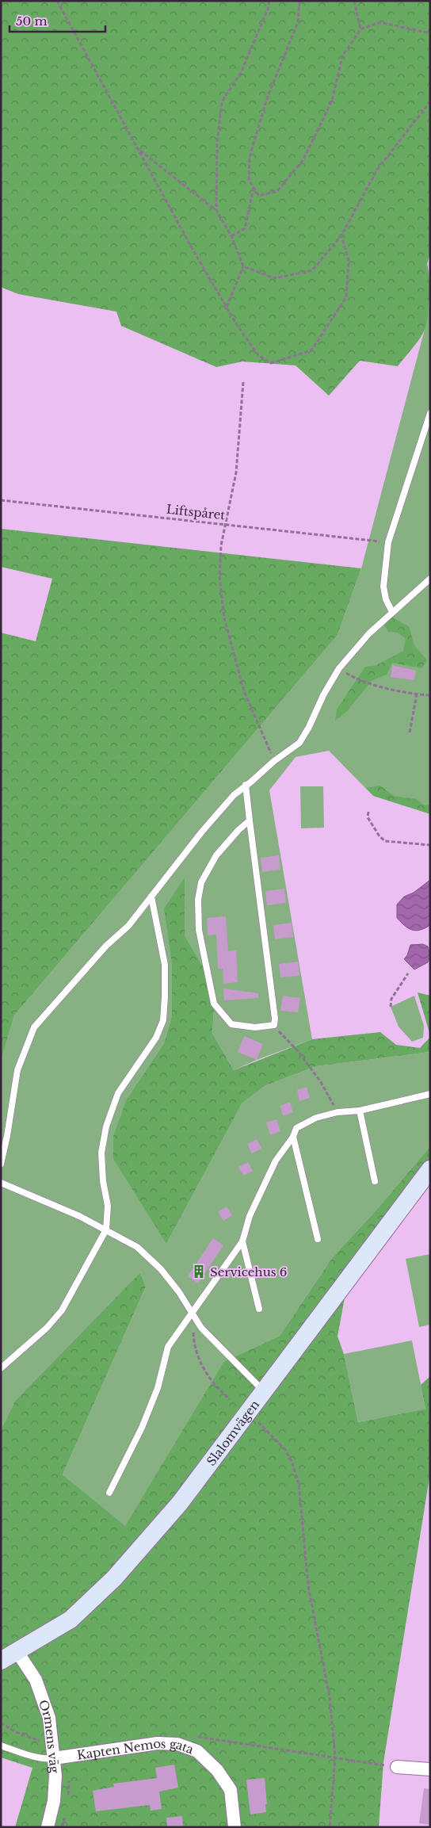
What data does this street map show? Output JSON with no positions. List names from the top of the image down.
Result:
{
  "streets": {
    "street": ["Slalomvägen", "Ormens väg", "Kapten Nemos gata"],
    "path": ["Liftspåret"]
  },
  "crossings": [
    ["Slalomvägen", "Ormens väg"],
    ["Ormens väg", "Kapten Nemos gata"]
  ],
  "places": {
    "building": ["Servicehus 6"]
  },
  "scale_bar": "50 m"
}
